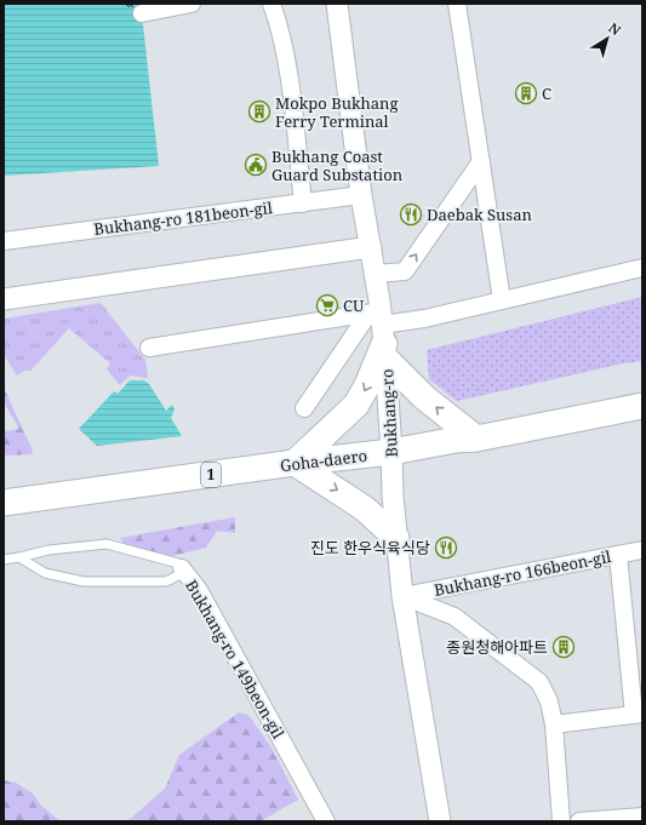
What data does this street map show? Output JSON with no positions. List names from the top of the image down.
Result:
{
  "streets": {
    "main road": ["Goha-daero", "1"],
    "street": [
      "Bukhang-ro 181beon-gil",
      "Bukhang-ro",
      "Bukhang-ro 166beon-gil",
      "Bukhang-ro 149beon-gil"
    ]
  },
  "crossings": [
    ["Bukhang-ro 181beon-gil", "Bukhang-ro"],
    ["Bukhang-ro", "Goha-daero"],
    ["Bukhang-ro", "Bukhang-ro 166beon-gil"]
  ],
  "places": {
    "building": ["C", "Mokpo Bukhang Ferry Terminal", "종원청해아파트"],
    "public building": ["Bukhang Coast Guard Substation"],
    "restaurant": ["Daebak Susan", "진도 한우식육식당"],
    "supermarket": ["CU"]
  },
  "north": "top right"
}
